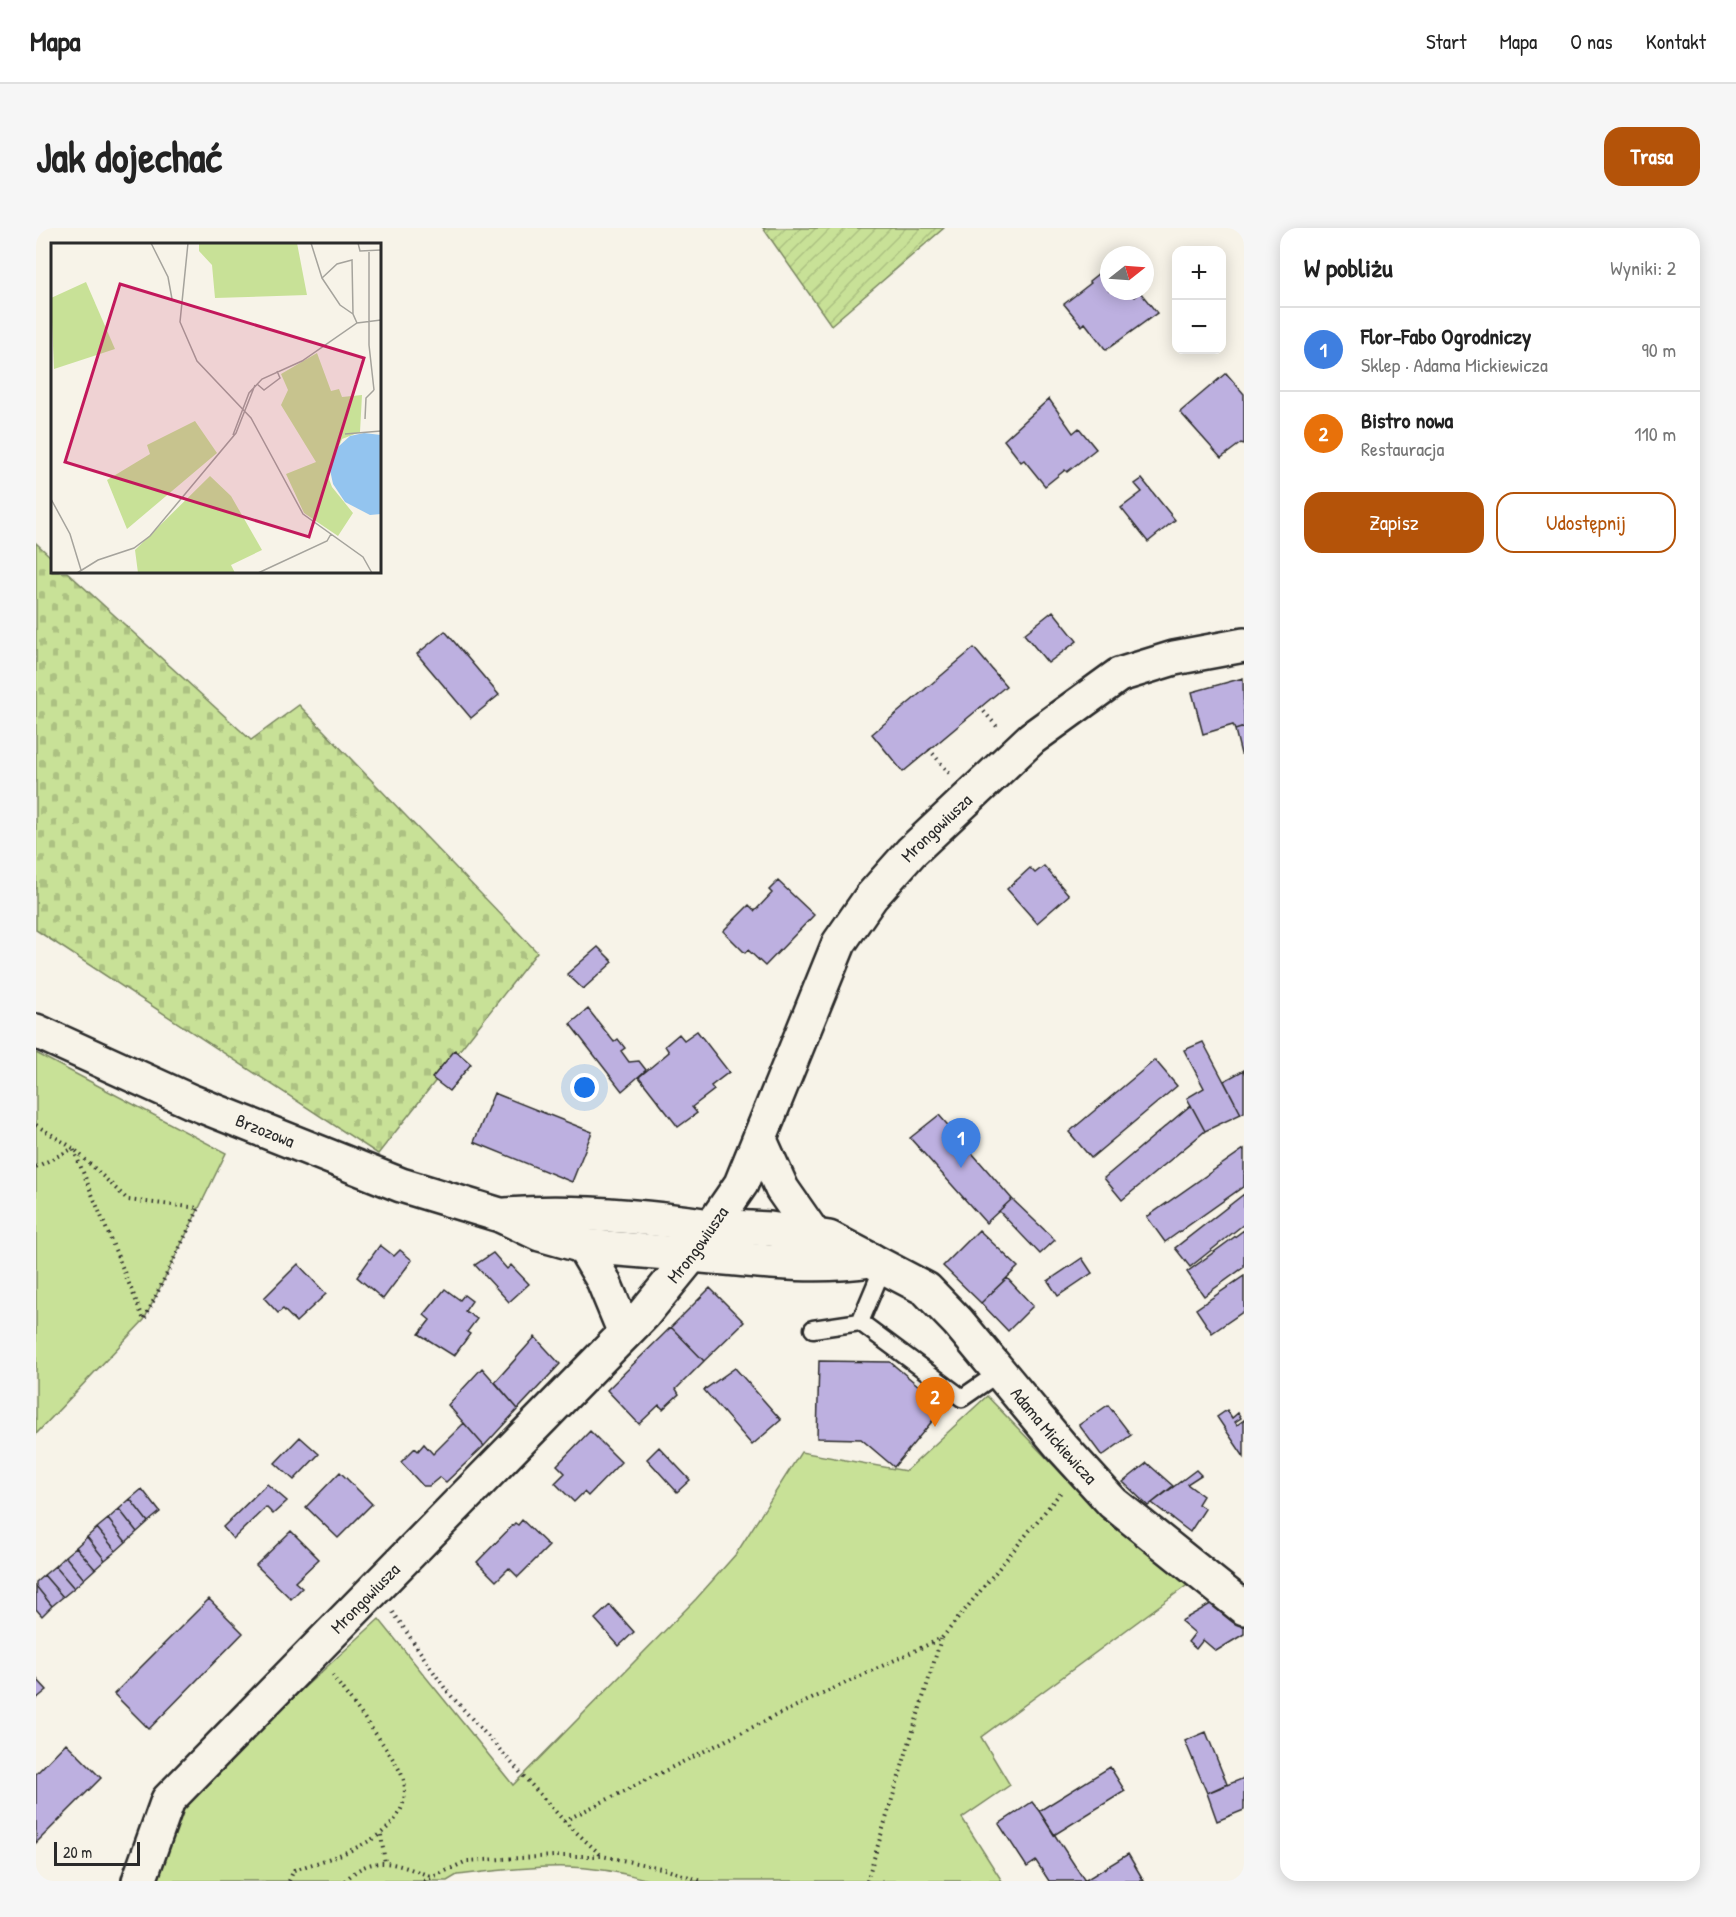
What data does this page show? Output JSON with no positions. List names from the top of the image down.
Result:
{
  "streets": {
    "street": ["Mrongowiusza", "Brzozowa", "Adama Mickiewicza"]
  },
  "crossings": [
    ["Mrongowiusza", "Brzozowa"],
    ["Mrongowiusza", "Adama Mickiewicza"],
    ["Brzozowa", "Adama Mickiewicza"]
  ],
  "scale_bar": "20 m",
  "north": "right",
  "page": {
    "header": "Mapa",
    "nav": [
      "Start",
      "Mapa",
      "O nas",
      "Kontakt"
    ],
    "buttons": [
      "Trasa",
      ["Zapisz", "Udostępnij"]
    ],
    "title": "Jak dojechać",
    "heading": ["W pobliżu", "Wyniki: 2"],
    "map_buttons": ["+", "−"],
    "list": [
      {
        "mark": "1",
        "name": "Flor-Fabo Ogrodniczy",
        "note": "Sklep · Adama Mickiewicza",
        "value": "90 m"
      },
      {
        "mark": "2",
        "name": "Bistro nowa",
        "note": "Restauracja",
        "value": "110 m"
      }
    ],
    "pins": ["1", "2"],
    "scale": "20 m"
  }
}
